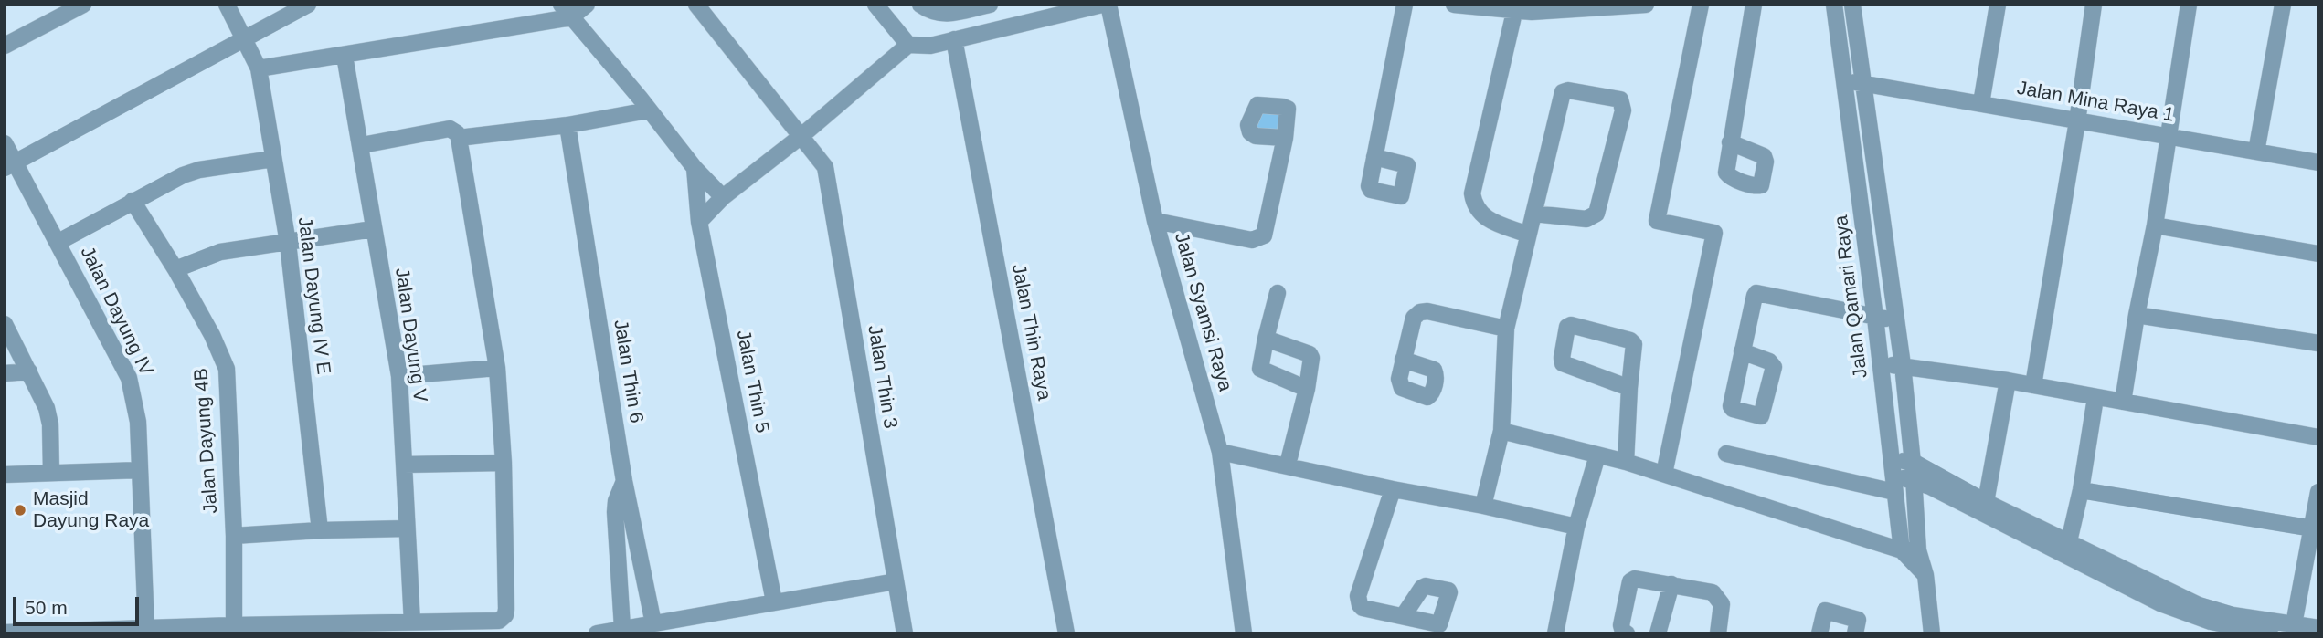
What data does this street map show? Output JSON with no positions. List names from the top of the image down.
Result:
{
  "streets": {
    "street": [
      "Jalan Mina Raya 1",
      "Jalan Dayung IV E",
      "Jalan Qamari Raya",
      "Jalan Dayung IV",
      "Jalan Syamsi Raya",
      "Jalan Thin Raya",
      "Jalan Dayung V",
      "Jalan Thin 6",
      "Jalan Thin 3",
      "Jalan Thin 5",
      "Jalan Dayung 4B"
    ]
  },
  "crossings": [
    ["Jalan Mina Raya 1", "Jalan Qamari Raya"]
  ],
  "places": ["Masjid Dayung Raya"],
  "scale_bar": "50 m"
}
